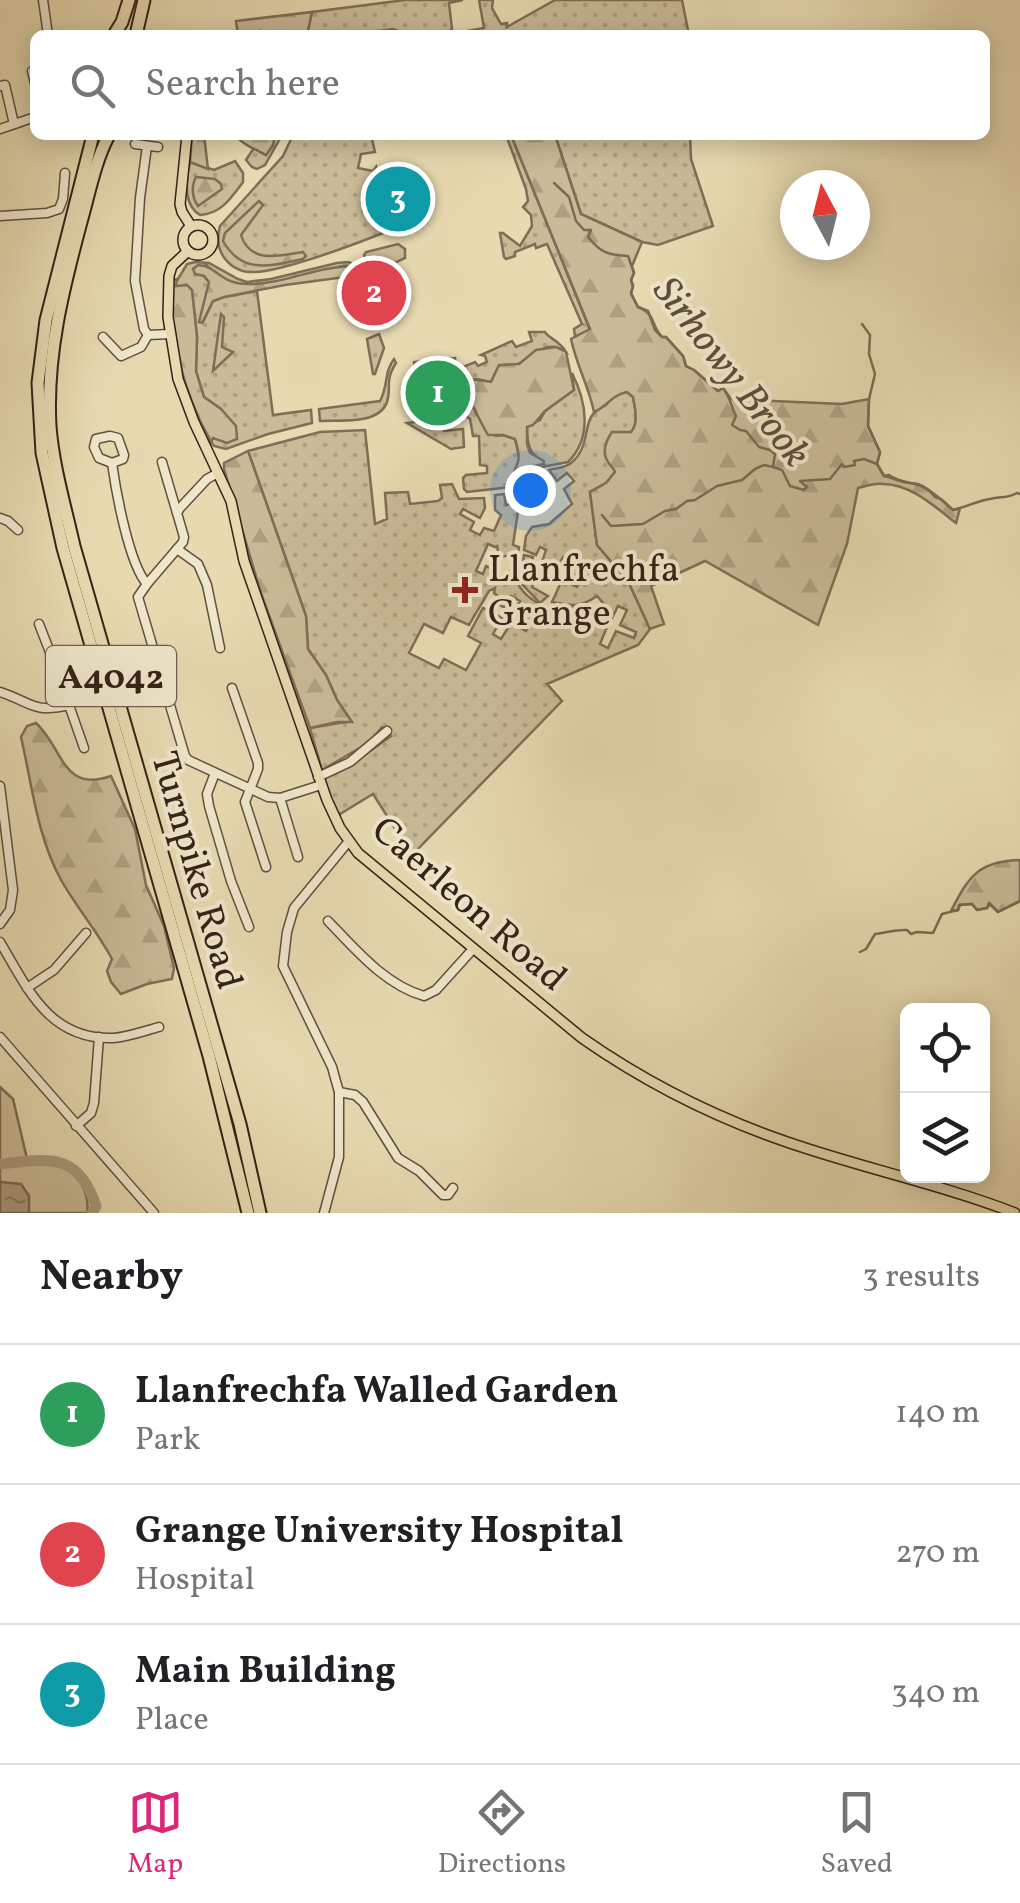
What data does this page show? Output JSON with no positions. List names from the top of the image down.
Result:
{
  "streets": {
    "highway": ["A4042", "Turnpike Road"],
    "main road": ["Caerleon Road"]
  },
  "water": ["Sirhowy Brook"],
  "places": {
    "health": ["Llanfrechfa Grange"]
  },
  "north": "top",
  "page": {
    "search": "Search here",
    "pins": ["3", "2", "1"],
    "heading": ["Nearby", "3 results"],
    "list": [
      {
        "mark": "1",
        "name": "Llanfrechfa Walled Garden",
        "note": "Park",
        "value": "140 m"
      },
      {
        "mark": "2",
        "name": "Grange University Hospital",
        "note": "Hospital",
        "value": "270 m"
      },
      {
        "mark": "3",
        "name": "Main Building",
        "note": "Place",
        "value": "340 m"
      }
    ],
    "nav": ["Map", "Directions", "Saved"]
  }
}
